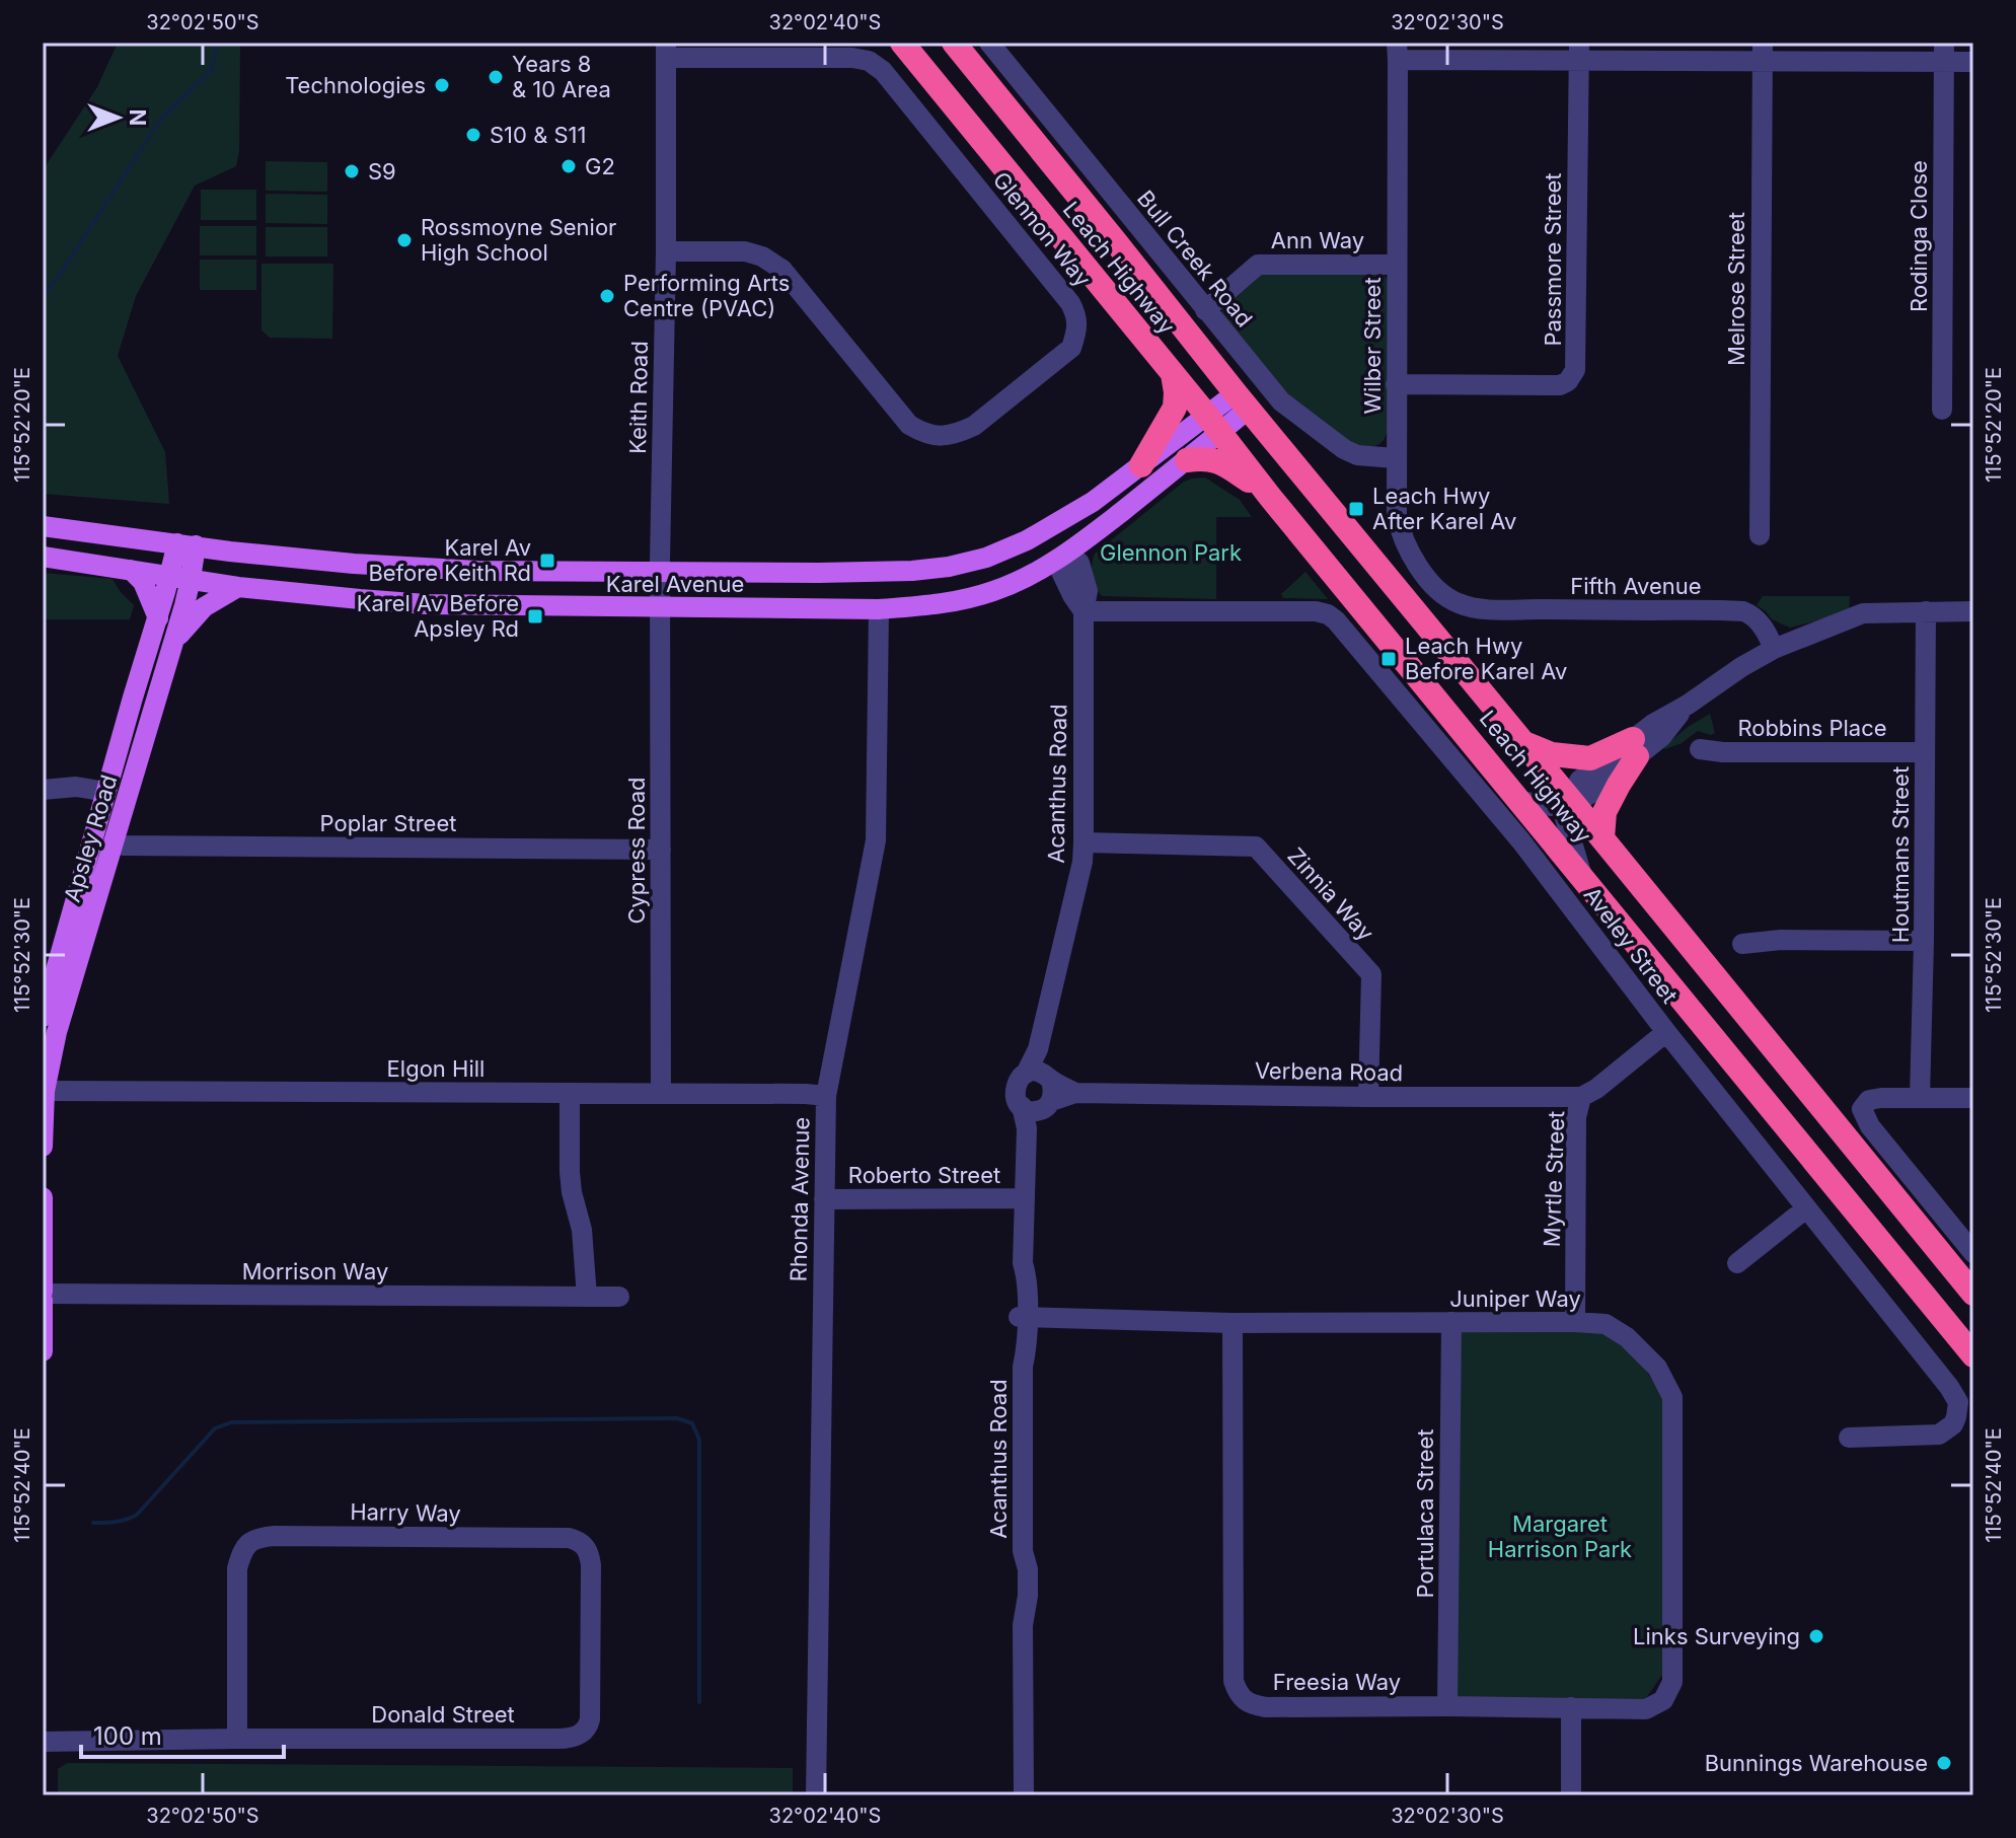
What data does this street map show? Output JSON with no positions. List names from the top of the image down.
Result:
{
  "streets": {
    "highway": ["Leach Highway"],
    "main road": ["Karel Avenue", "Apsley Road"],
    "street": [
      "Glennon Way",
      "Rodinga Close",
      "Ann Way",
      "Bull Creek Road",
      "Passmore Street",
      "Melrose Street",
      "Wilber Street",
      "Keith Road",
      "Fifth Avenue",
      "Robbins Place",
      "Acanthus Road",
      "Poplar Street",
      "Cypress Road",
      "Houtmans Street",
      "Zinnia Way",
      "Aveley Street",
      "Elgon Hill",
      "Verbena Road",
      "Roberto Street",
      "Myrtle Street",
      "Rhonda Avenue",
      "Morrison Way",
      "Juniper Way",
      "Harry Way",
      "Portulaca Street",
      "Freesia Way",
      "Donald Street"
    ]
  },
  "crossings": [
    ["Glennon Way", "Keith Road"],
    ["Ann Way", "Bull Creek Road"],
    ["Ann Way", "Wilber Street"],
    ["Bull Creek Road", "Wilber Street"],
    ["Passmore Street", "Wilber Street"],
    ["Leach Highway", "Karel Avenue"],
    ["Wilber Street", "Fifth Avenue"],
    ["Keith Road", "Karel Avenue"],
    ["Keith Road", "Cypress Road"],
    ["Karel Avenue", "Acanthus Road"],
    ["Karel Avenue", "Apsley Road"],
    ["Karel Avenue", "Cypress Road"],
    ["Karel Avenue", "Rhonda Avenue"],
    ["Robbins Place", "Houtmans Street"],
    ["Acanthus Road", "Zinnia Way"],
    ["Acanthus Road", "Aveley Street"],
    ["Acanthus Road", "Verbena Road"],
    ["Acanthus Road", "Roberto Street"],
    ["Acanthus Road", "Juniper Way"],
    ["Poplar Street", "Apsley Road"],
    ["Poplar Street", "Cypress Road"],
    ["Apsley Road", "Elgon Hill"],
    ["Cypress Road", "Elgon Hill"],
    ["Zinnia Way", "Verbena Road"],
    ["Aveley Street", "Myrtle Street"],
    ["Elgon Hill", "Rhonda Avenue"],
    ["Verbena Road", "Myrtle Street"],
    ["Roberto Street", "Rhonda Avenue"],
    ["Myrtle Street", "Juniper Way"],
    ["Juniper Way", "Portulaca Street"],
    ["Juniper Way", "Freesia Way"],
    ["Harry Way", "Donald Street"],
    ["Portulaca Street", "Freesia Way"]
  ],
  "parks": ["Glennon Park", "Margaret Harrison Park"],
  "places": {
    "other": [
      "Years 8 & 10 Area",
      "Technologies",
      "S10 & S11",
      "G2",
      "S9",
      "Rossmoyne Senior High School",
      "Performing Arts Centre (PVAC)",
      "Links Surveying",
      "Bunnings Warehouse"
    ],
    "transit": [
      "Leach Hwy After Karel Av",
      "Karel Av Before Keith Rd",
      "Karel Av Before Apsley Rd",
      "Leach Hwy Before Karel Av"
    ]
  },
  "scale_bar": "100 m",
  "north": "right",
  "coordinates": [
    "32°02'50\"S",
    "32°02'40\"S",
    "32°02'30\"S",
    "115°52'20\"E",
    "115°52'30\"E",
    "115°52'40\"E"
  ]
}
